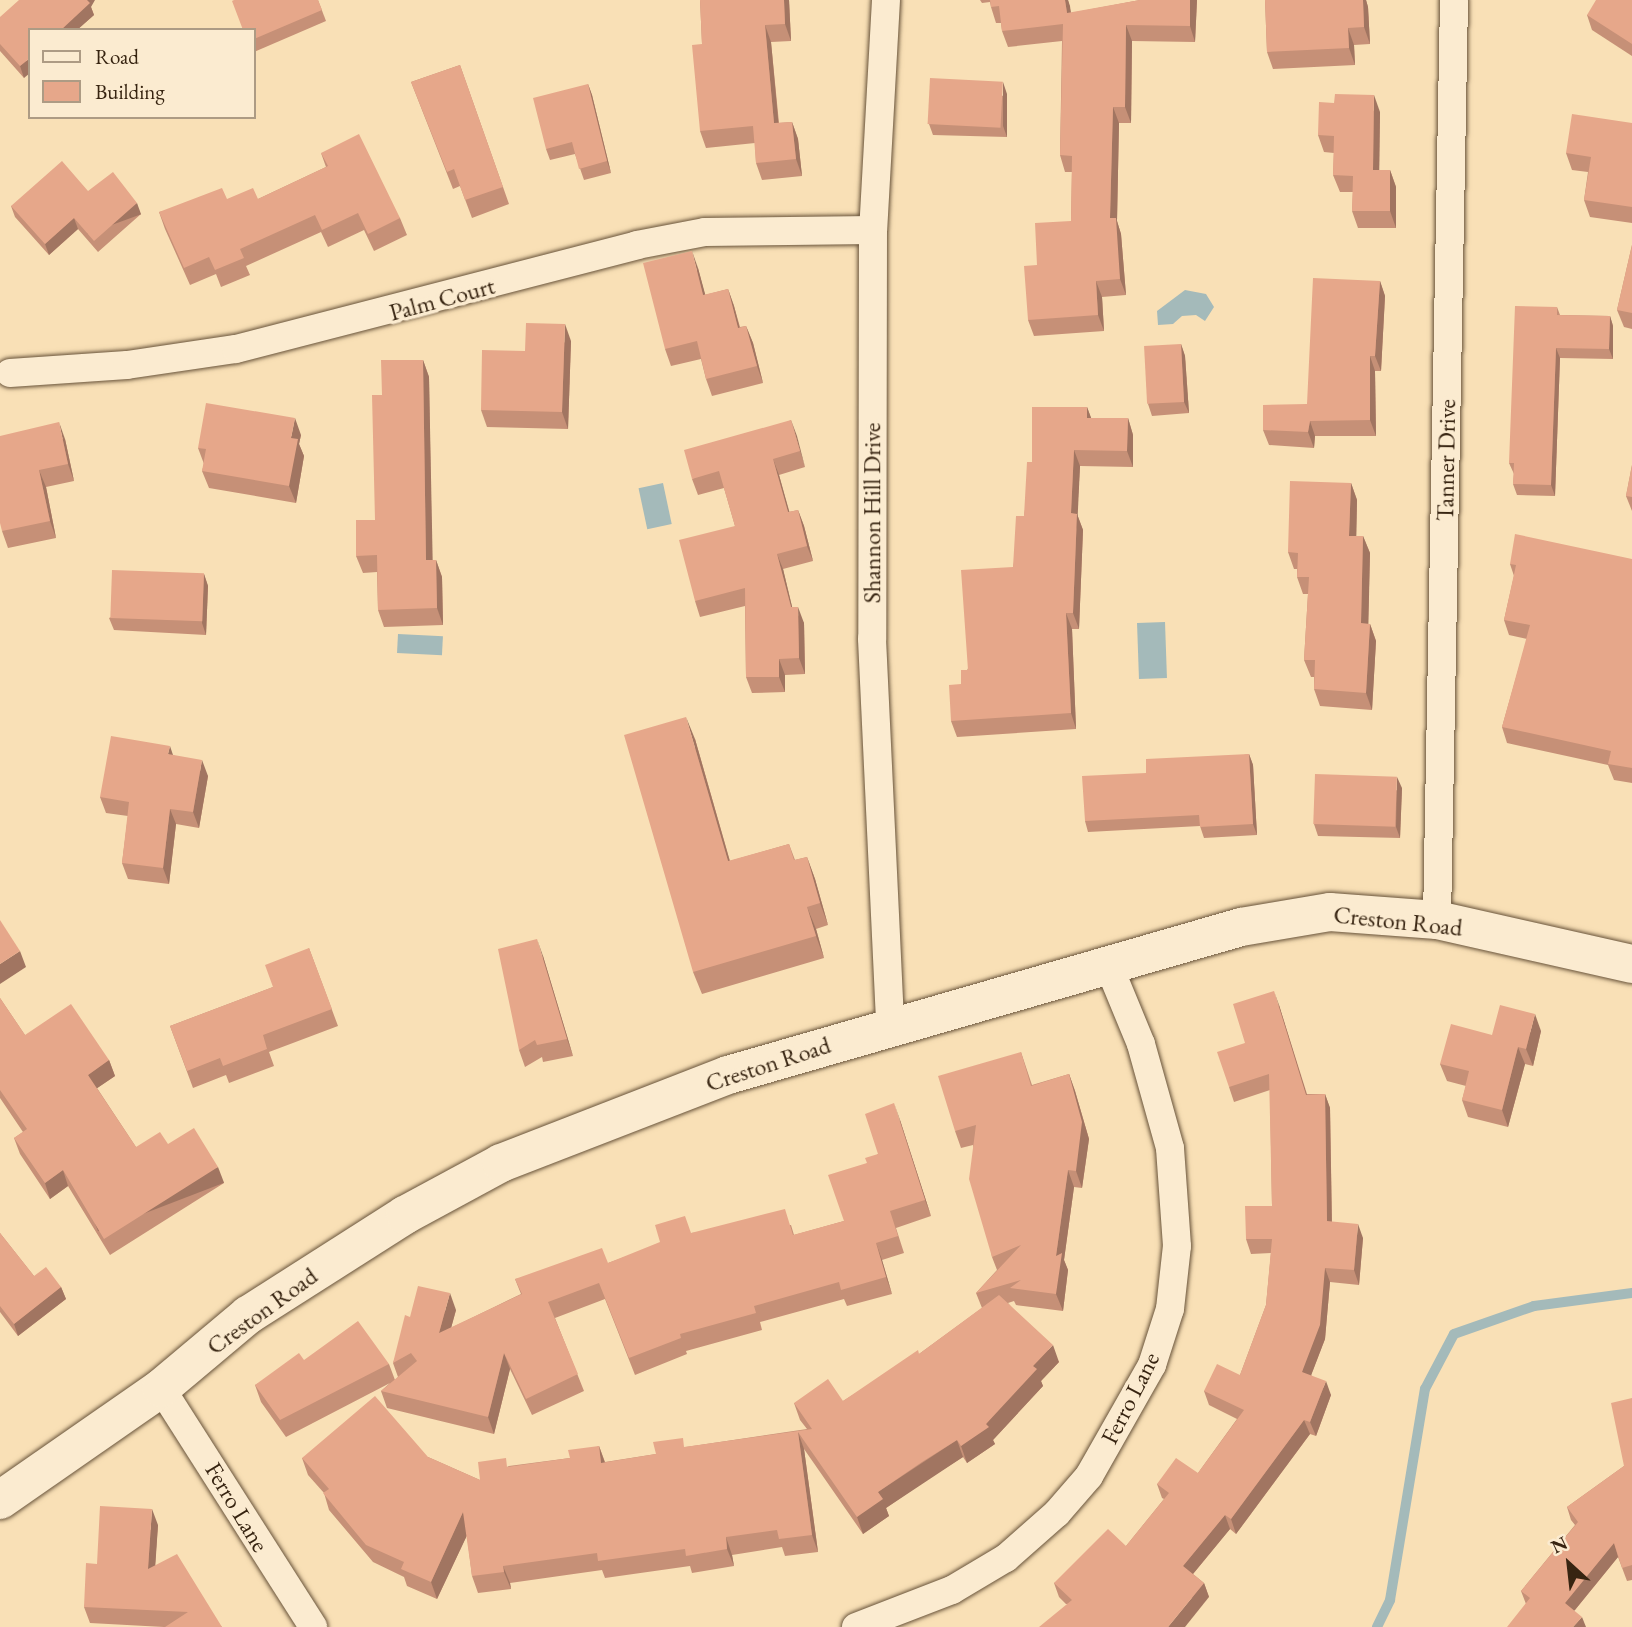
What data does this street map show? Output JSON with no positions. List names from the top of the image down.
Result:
{
  "streets": {
    "main road": ["Creston Road"],
    "street": [
      "Palm Court",
      "Tanner Drive",
      "Shannon Hill Drive",
      "Ferro Lane"
    ]
  },
  "crossings": [
    ["Palm Court", "Shannon Hill Drive"],
    ["Tanner Drive", "Creston Road"],
    ["Shannon Hill Drive", "Creston Road"],
    ["Creston Road", "Ferro Lane"]
  ],
  "legend": ["Road", "Building"],
  "north": "top left"
}
